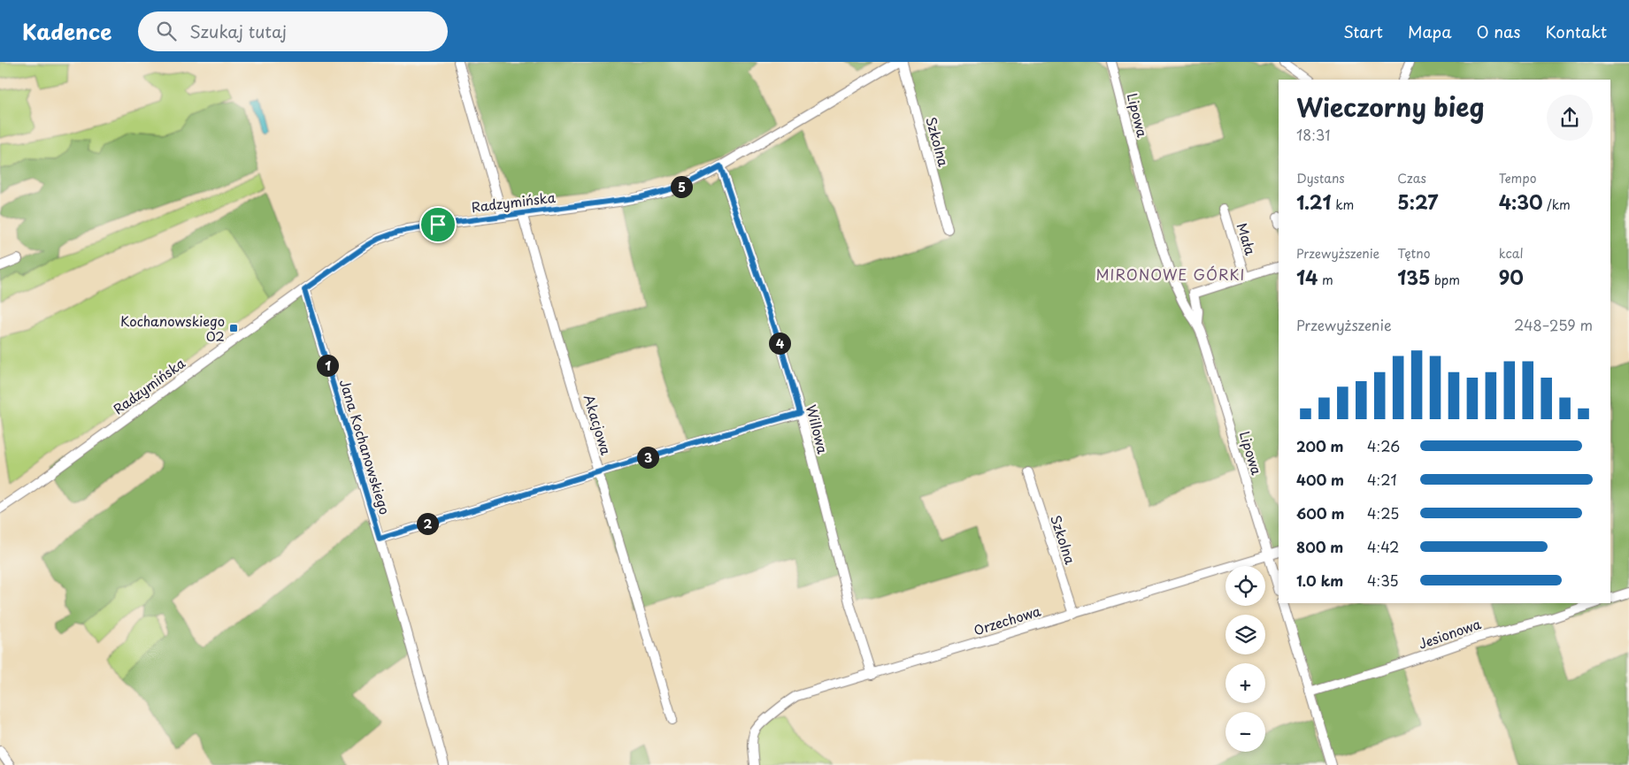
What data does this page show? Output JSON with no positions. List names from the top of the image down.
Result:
{
  "streets": {
    "street": [
      "Lipowa",
      "Szkolna",
      "Radzymińska",
      "Mała",
      "Akacjowa",
      "Willowa",
      "Jana Kochanowskiego",
      "Orzechowa",
      "Jesionowa"
    ]
  },
  "crossings": [
    ["Lipowa", "Mała"],
    ["Lipowa", "Orzechowa"],
    ["Szkolna", "Orzechowa"],
    ["Radzymińska", "Akacjowa"],
    ["Radzymińska", "Willowa"],
    ["Radzymińska", "Jana Kochanowskiego"],
    ["Willowa", "Orzechowa"]
  ],
  "districts": ["MIRONOWE GÓRKI"],
  "places": {
    "transit": ["Kochanowskiego 02"]
  },
  "page": {
    "header": "Kadence",
    "search": "Szukaj tutaj",
    "nav": [
      "Start",
      "Mapa",
      "O nas",
      "Kontakt"
    ],
    "heading": ["Wieczorny bieg", "18:31"],
    "stats": [
      ["Dystans", "1.21 km"],
      ["Czas", "5:27"],
      ["Tempo", "4:30 /km"],
      ["Przewyższenie", "14 m"],
      ["Tętno", "135 bpm"],
      ["kcal", "90"]
    ],
    "pins": [
      "5",
      "4",
      "1",
      "3",
      "2"
    ],
    "chart": ["Przewyższenie", "248–259 m"],
    "list": [
      {
        "name": "200 m",
        "note": "4:26"
      },
      {
        "name": "400 m",
        "note": "4:21"
      },
      {
        "name": "600 m",
        "note": "4:25"
      },
      {
        "name": "800 m",
        "note": "4:42"
      },
      {
        "name": "1.0 km",
        "note": "4:35"
      }
    ],
    "map_buttons": ["+", "−"]
  }
}
